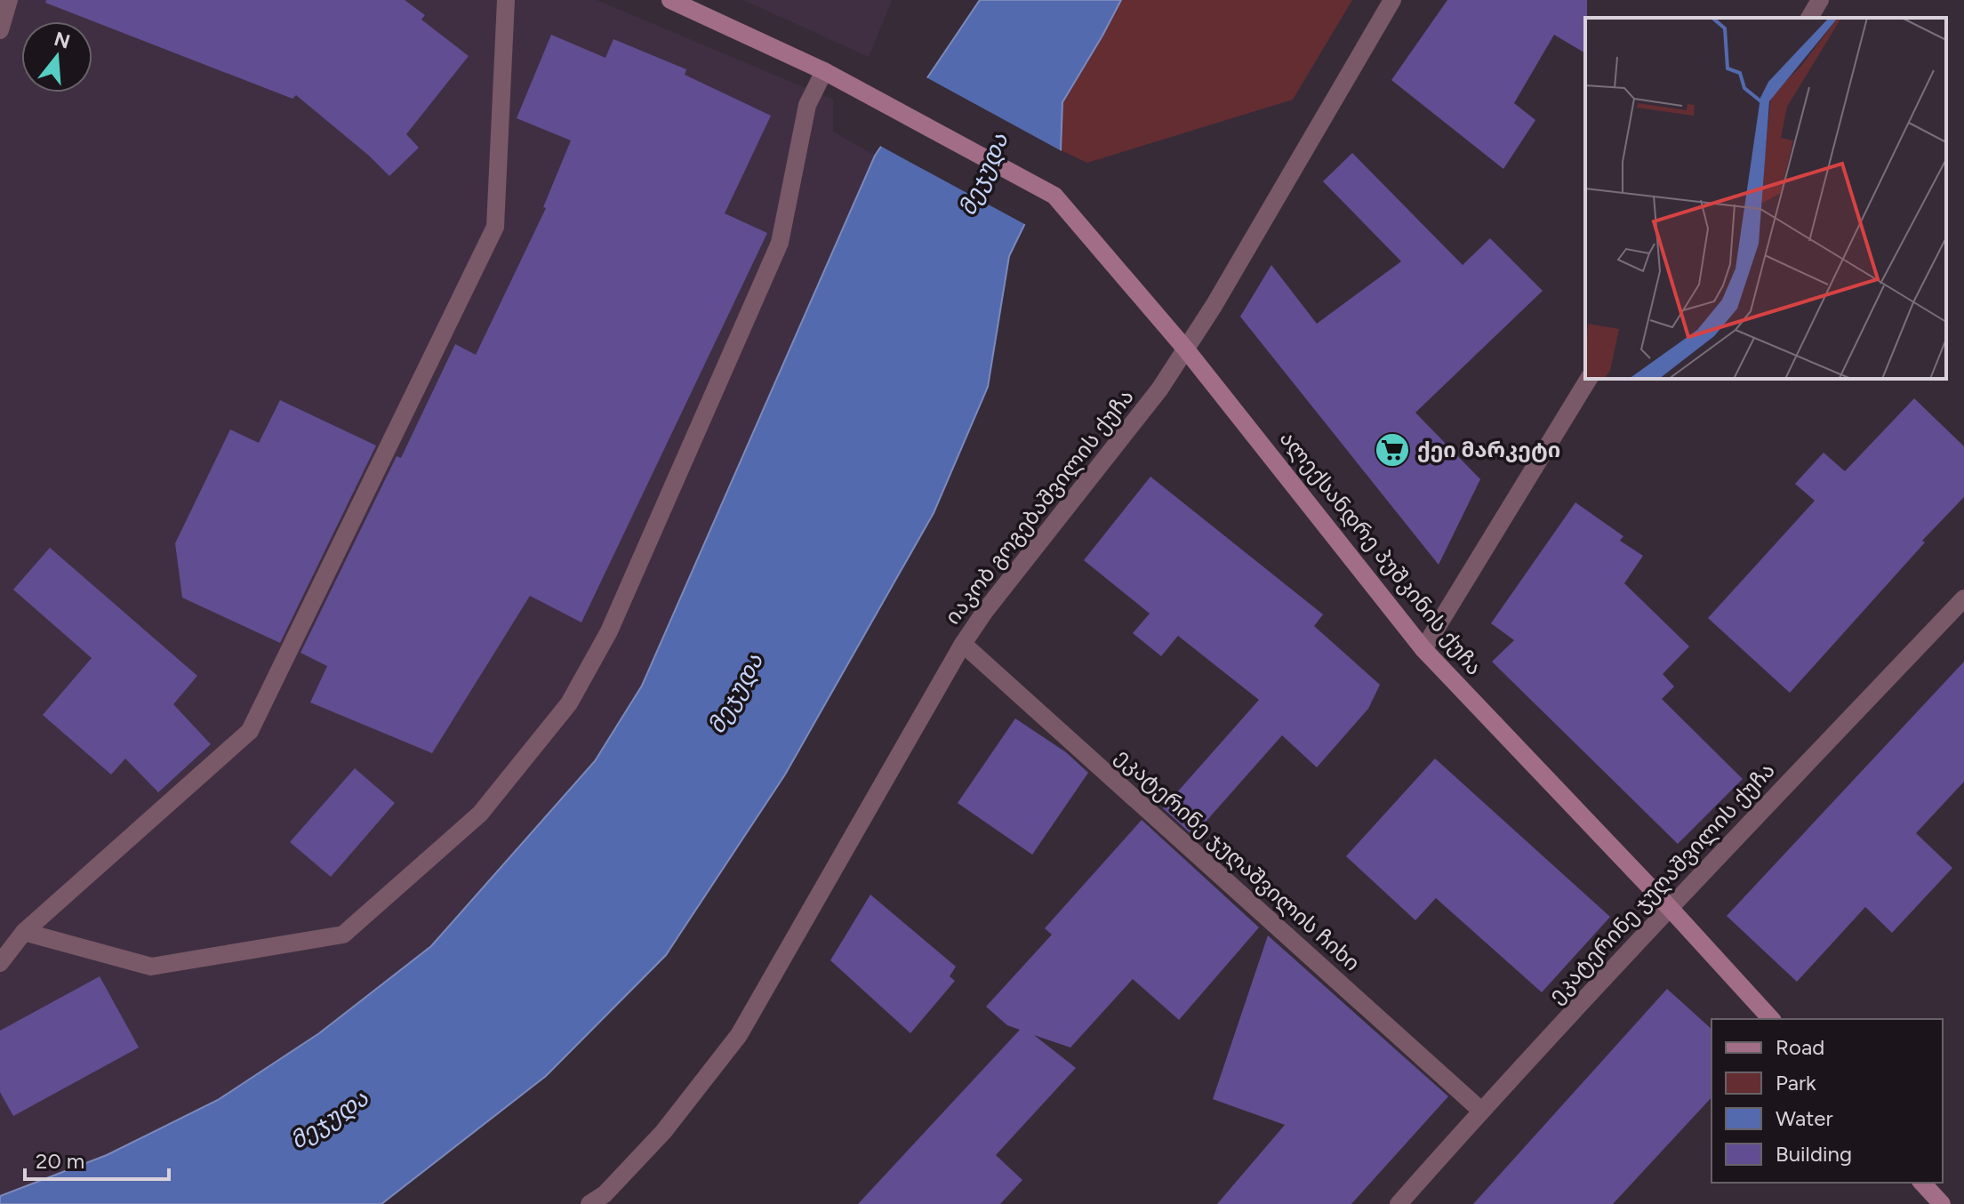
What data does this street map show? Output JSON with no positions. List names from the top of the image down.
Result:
{
  "streets": {
    "main road": ["ალექსანდრე პუშკინის ქუჩა"],
    "street": ["იაკობ გოგებაშვილის ქუჩა", "ეკატერინე ჯუღაშვილის ჩიხი", "ეკატერინე ჯუღაშვილის ქუჩა"]
  },
  "crossings": [
    ["იაკობ გოგებაშვილის ქუჩა", "ალექსანდრე პუშკინის ქუჩა"],
    ["იაკობ გოგებაშვილის ქუჩა", "ეკატერინე ჯუღაშვილის ჩიხი"],
    ["ალექსანდრე პუშკინის ქუჩა", "ეკატერინე ჯუღაშვილის ქუჩა"],
    ["ეკატერინე ჯუღაშვილის ჩიხი", "ეკატერინე ჯუღაშვილის ქუჩა"]
  ],
  "water": ["მეჯუდა"],
  "places": {
    "supermarket": ["ქეი მარკეტი"]
  },
  "legend": [
    "Road",
    "Park",
    "Water",
    "Building"
  ],
  "scale_bar": "20 m",
  "north": "top"
}
